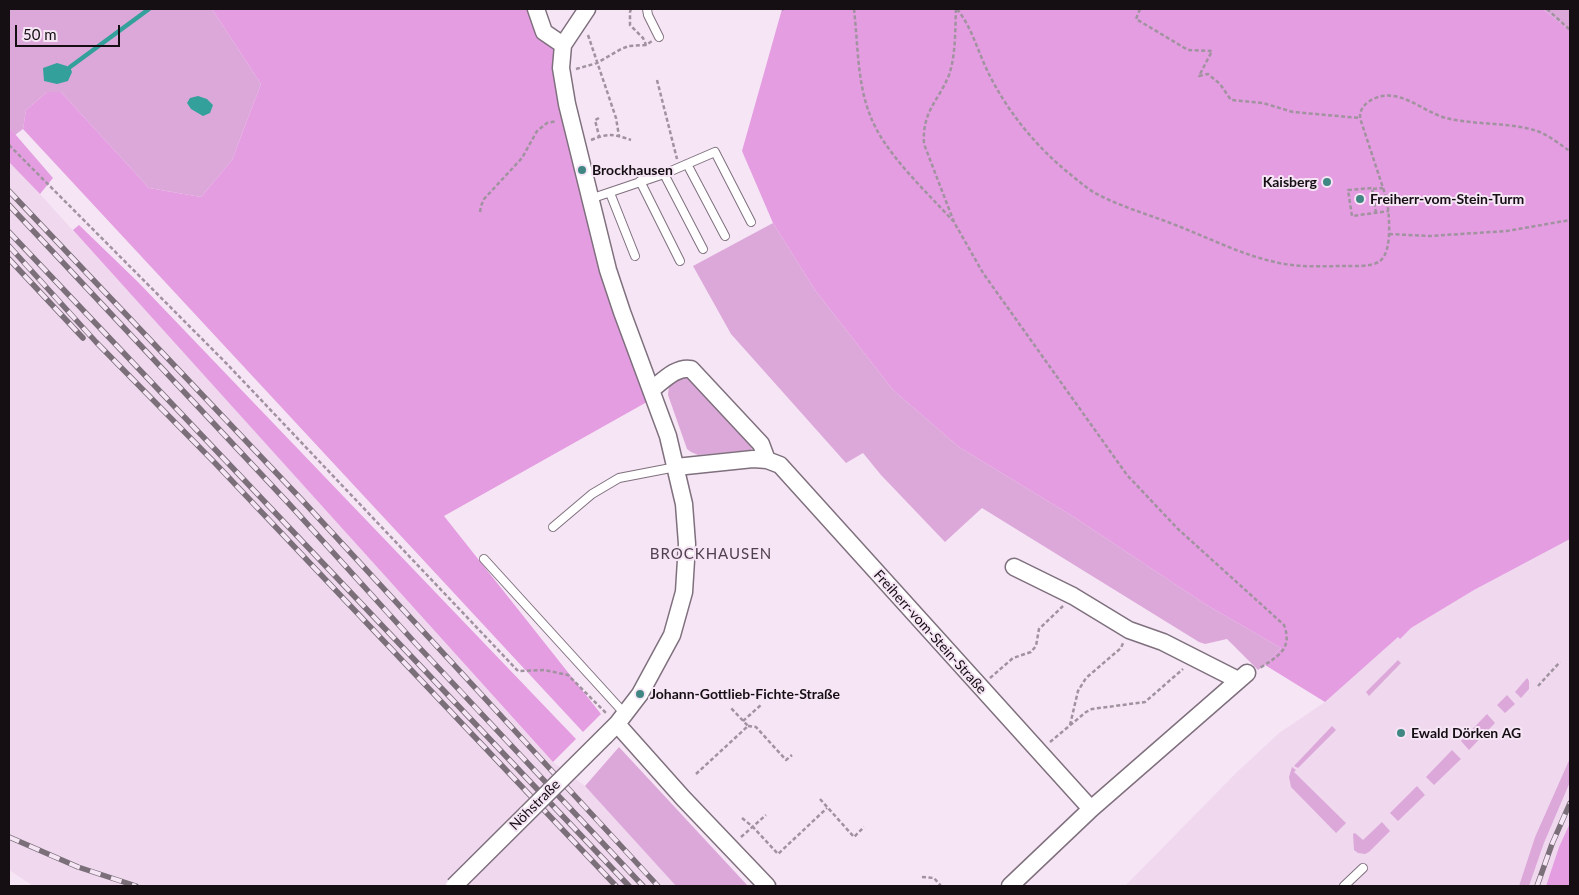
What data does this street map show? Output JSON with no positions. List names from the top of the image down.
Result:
{
  "streets": {
    "street": ["Freiherr-vom-Stein-Straße", "Nöhstraße"]
  },
  "districts": ["BROCKHAUSEN"],
  "places": [
    "Brockhausen",
    "Kaisberg",
    "Freiherr-vom-Stein-Turm",
    "Johann-Gottlieb-Fichte-Straße",
    "Ewald Dörken AG"
  ],
  "scale_bar": "50 m"
}
